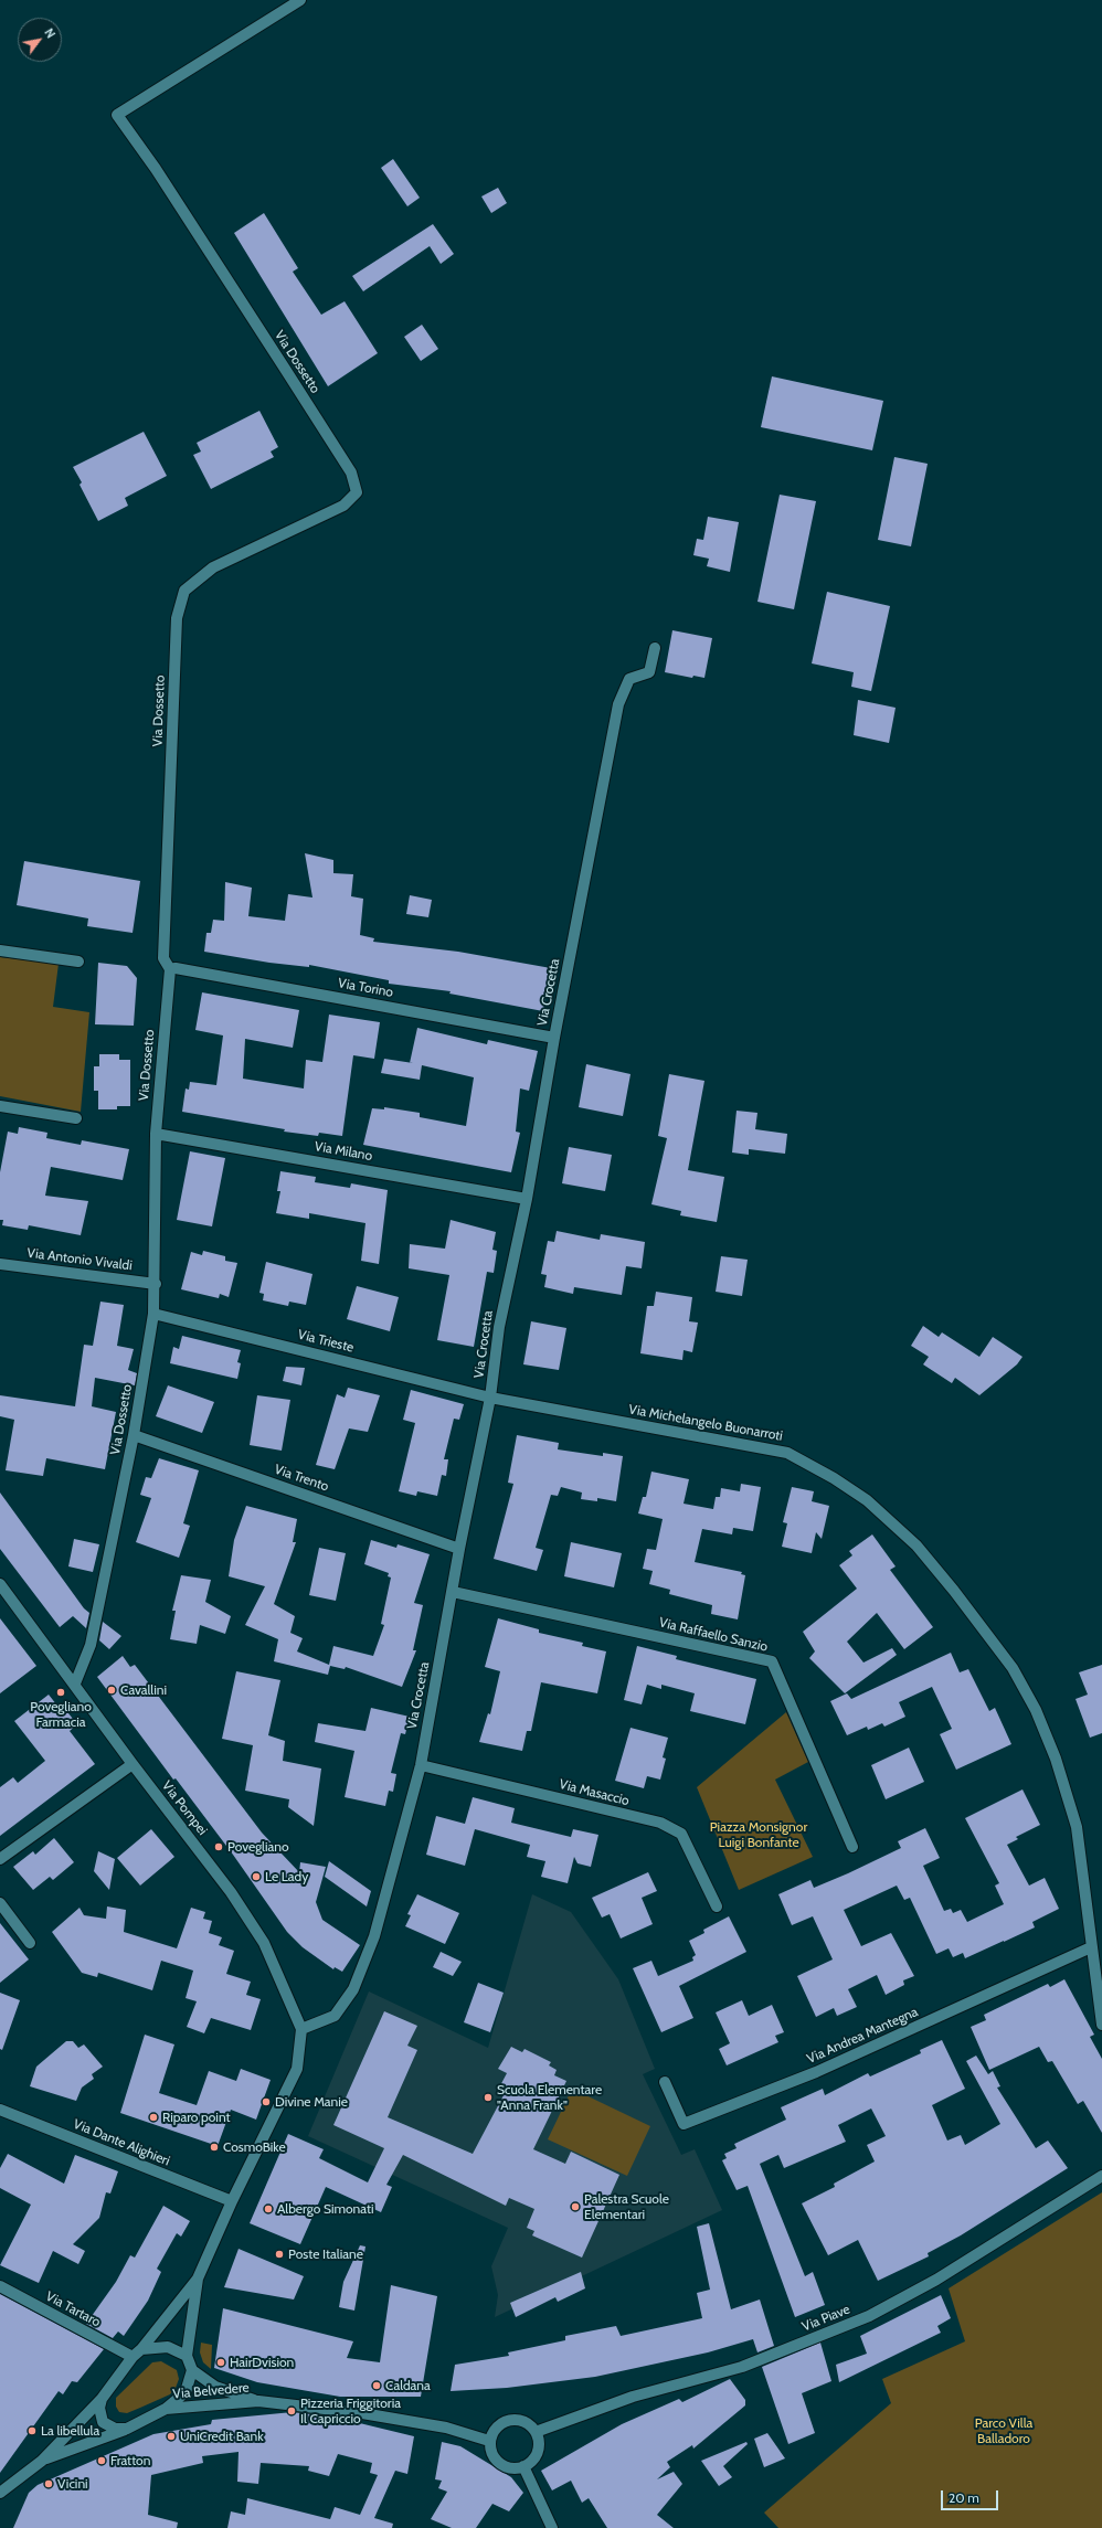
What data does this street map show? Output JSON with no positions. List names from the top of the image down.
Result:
{
  "streets": {
    "street": [
      "Via Dossetto",
      "Via Torino",
      "Via Crocetta",
      "Via Milano",
      "Via Antonio Vivaldi",
      "Via Trieste",
      "Via Michelangelo Buonarroti",
      "Via Trento",
      "Via Raffaello Sanzio",
      "Via Masaccio",
      "Via Pompei",
      "Via Andrea Mantegna",
      "Via Dante Alighieri",
      "Via Tartaro",
      "Via Piave",
      "Via Belvedere"
    ]
  },
  "crossings": [
    ["Via Dossetto", "Via Torino"],
    ["Via Dossetto", "Via Milano"],
    ["Via Dossetto", "Via Antonio Vivaldi"],
    ["Via Dossetto", "Via Trieste"],
    ["Via Dossetto", "Via Trento"],
    ["Via Dossetto", "Via Pompei"],
    ["Via Torino", "Via Crocetta"],
    ["Via Crocetta", "Via Milano"],
    ["Via Crocetta", "Via Trieste"],
    ["Via Crocetta", "Via Michelangelo Buonarroti"],
    ["Via Crocetta", "Via Trento"],
    ["Via Crocetta", "Via Raffaello Sanzio"],
    ["Via Crocetta", "Via Masaccio"],
    ["Via Crocetta", "Via Pompei"],
    ["Via Trieste", "Via Michelangelo Buonarroti"],
    ["Via Michelangelo Buonarroti", "Via Andrea Mantegna"],
    ["Via Pompei", "Via Dante Alighieri"],
    ["Via Piave", "Via Belvedere"]
  ],
  "parks": ["Piazza Monsignor Luigi Bonfante", "Parco Villa Balladoro"],
  "places": [
    "Cavallini",
    "Povegliano Farmacia",
    "Povegliano",
    "Le Lady",
    "Scuola Elementare \"Anna Frank\"",
    "Divine Manie",
    "Riparo point",
    "CosmoBike",
    "Palestra Scuole Elementari",
    "Albergo Simonati",
    "Poste Italiane",
    "HairDvision",
    "Caldana",
    "Pizzeria Friggitoria Il Capriccio",
    "La libellula",
    "UniCredit Bank",
    "Fratton",
    "Vicini"
  ],
  "scale_bar": "20 m",
  "north": "top right"
}
